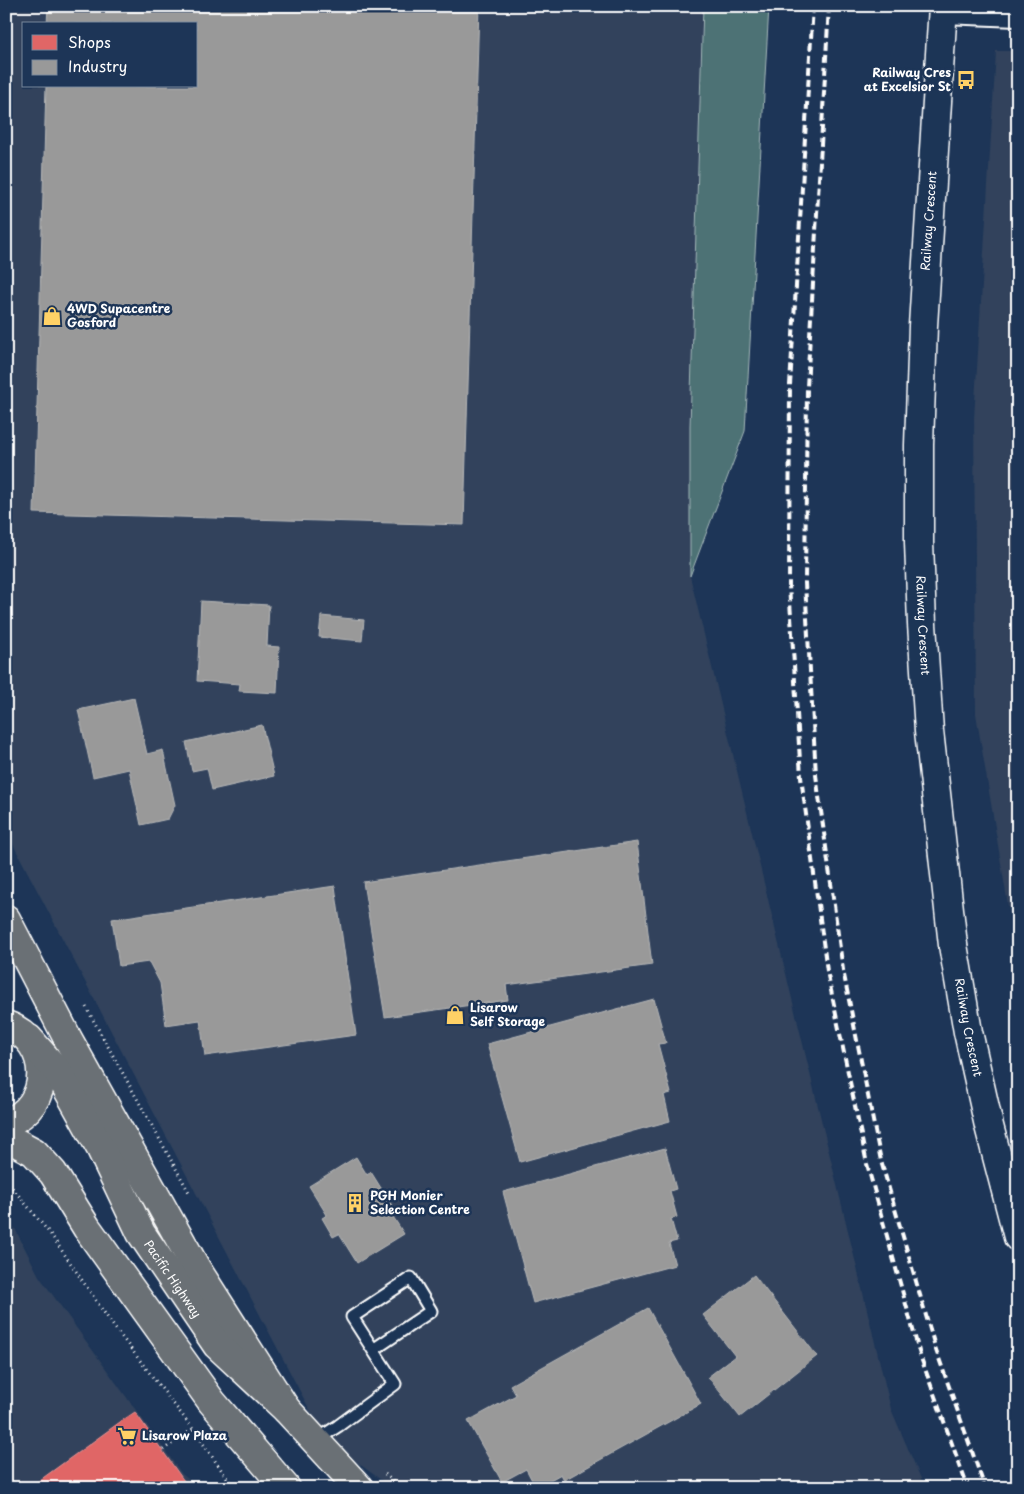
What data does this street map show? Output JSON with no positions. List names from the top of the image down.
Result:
{
  "streets": {
    "main road": ["Railway Crescent", "Pacific Highway"]
  },
  "places": {
    "bus stop": ["Railway Cres at Excelsior St"],
    "shop": ["4WD Supacentre Gosford", "Lisarow Self Storage"],
    "building": ["PGH Monier Selection Centre"],
    "supermarket": ["Lisarow Plaza"]
  },
  "legend": ["Shops", "Industry"]
}
